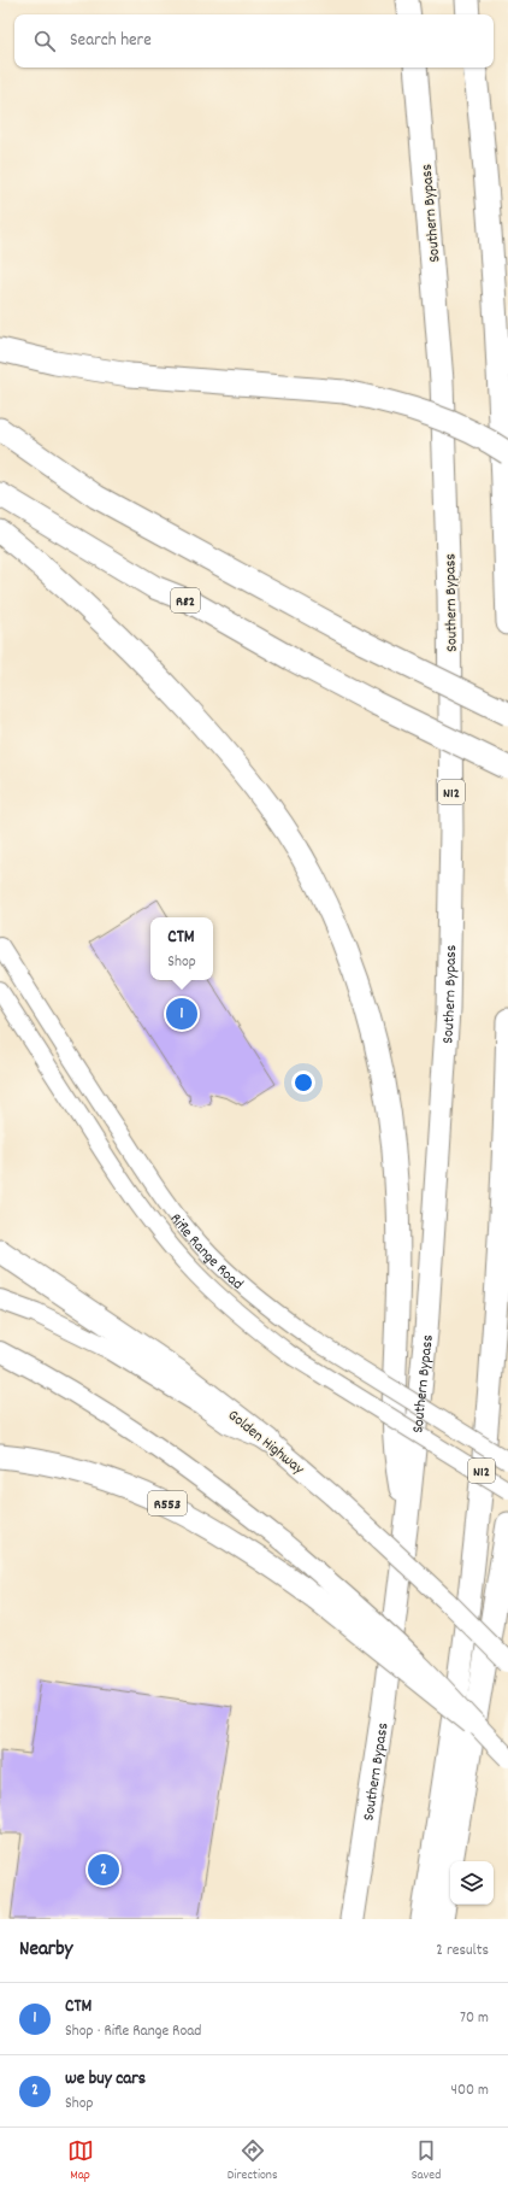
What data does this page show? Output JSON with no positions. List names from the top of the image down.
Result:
{
  "streets": {
    "highway": [
      "Southern Bypass",
      "R82",
      "N12",
      "Golden Highway",
      "R553"
    ],
    "main road": ["Rifle Range Road"]
  },
  "page": {
    "search": "Search here",
    "popup": ["CTM", "Shop"],
    "pins": ["1", "2"],
    "heading": ["Nearby", "2 results"],
    "list": [
      {
        "mark": "1",
        "name": "CTM",
        "note": "Shop · Rifle Range Road",
        "value": "70 m"
      },
      {
        "mark": "2",
        "name": "we buy cars",
        "note": "Shop",
        "value": "400 m"
      }
    ],
    "nav": ["Map", "Directions", "Saved"]
  }
}
